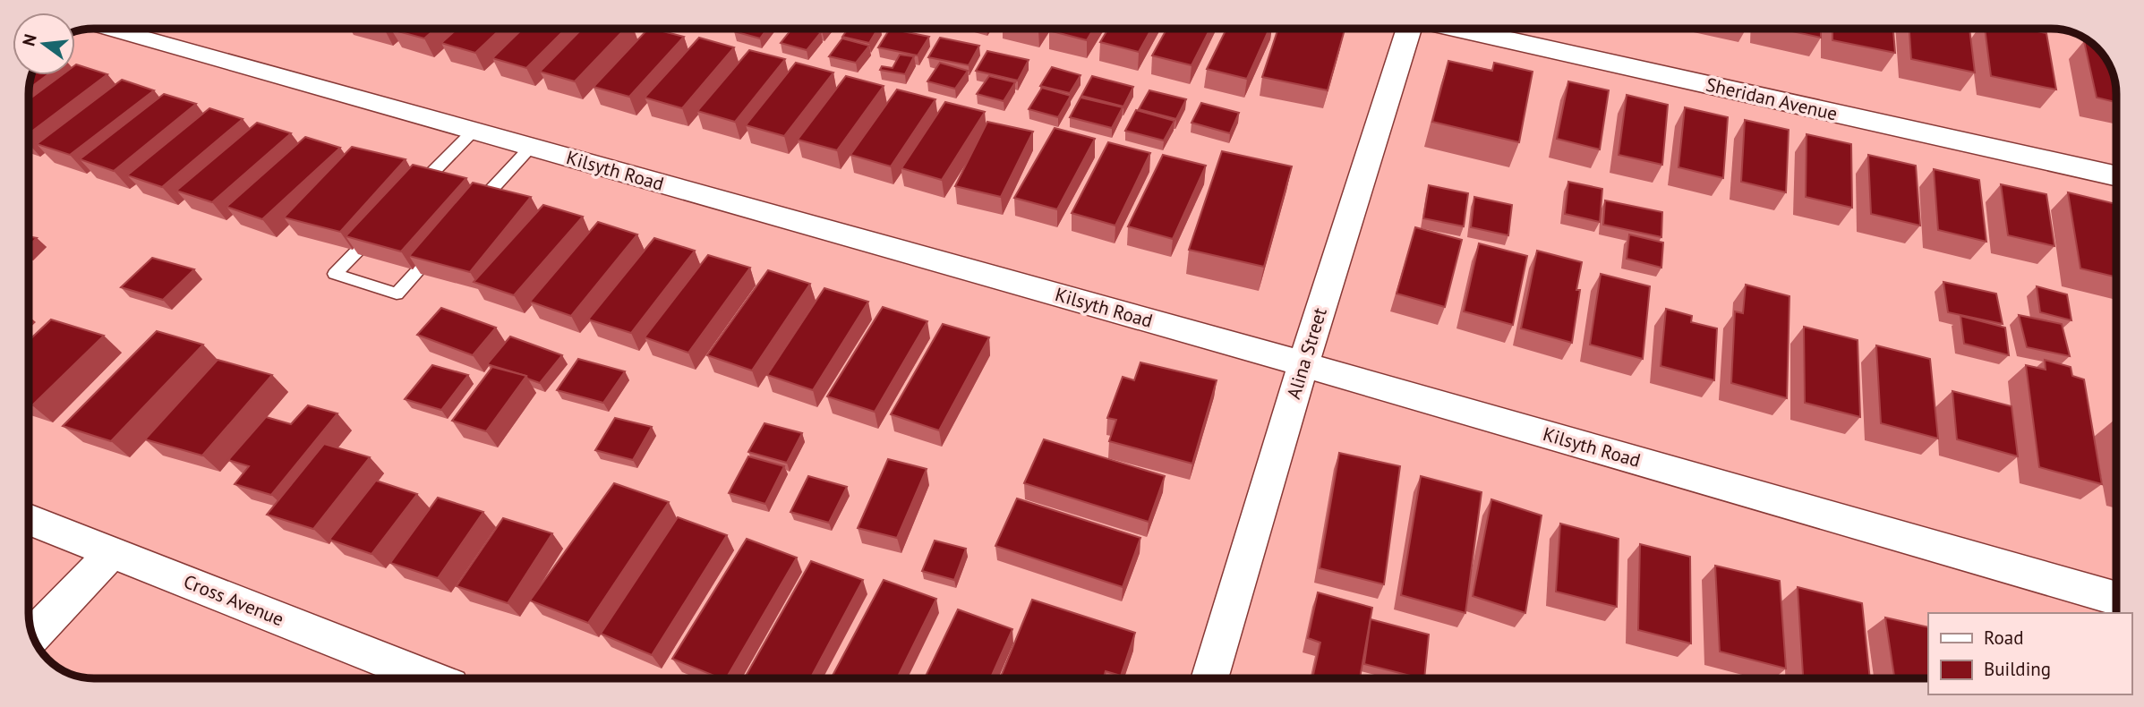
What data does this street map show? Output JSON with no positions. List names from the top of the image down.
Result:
{
  "streets": {
    "street": [
      "Sheridan Avenue",
      "Kilsyth Road",
      "Alina Street",
      "Cross Avenue"
    ]
  },
  "crossings": [
    ["Kilsyth Road", "Alina Street"]
  ],
  "legend": ["Road", "Building"],
  "north": "left"
}
